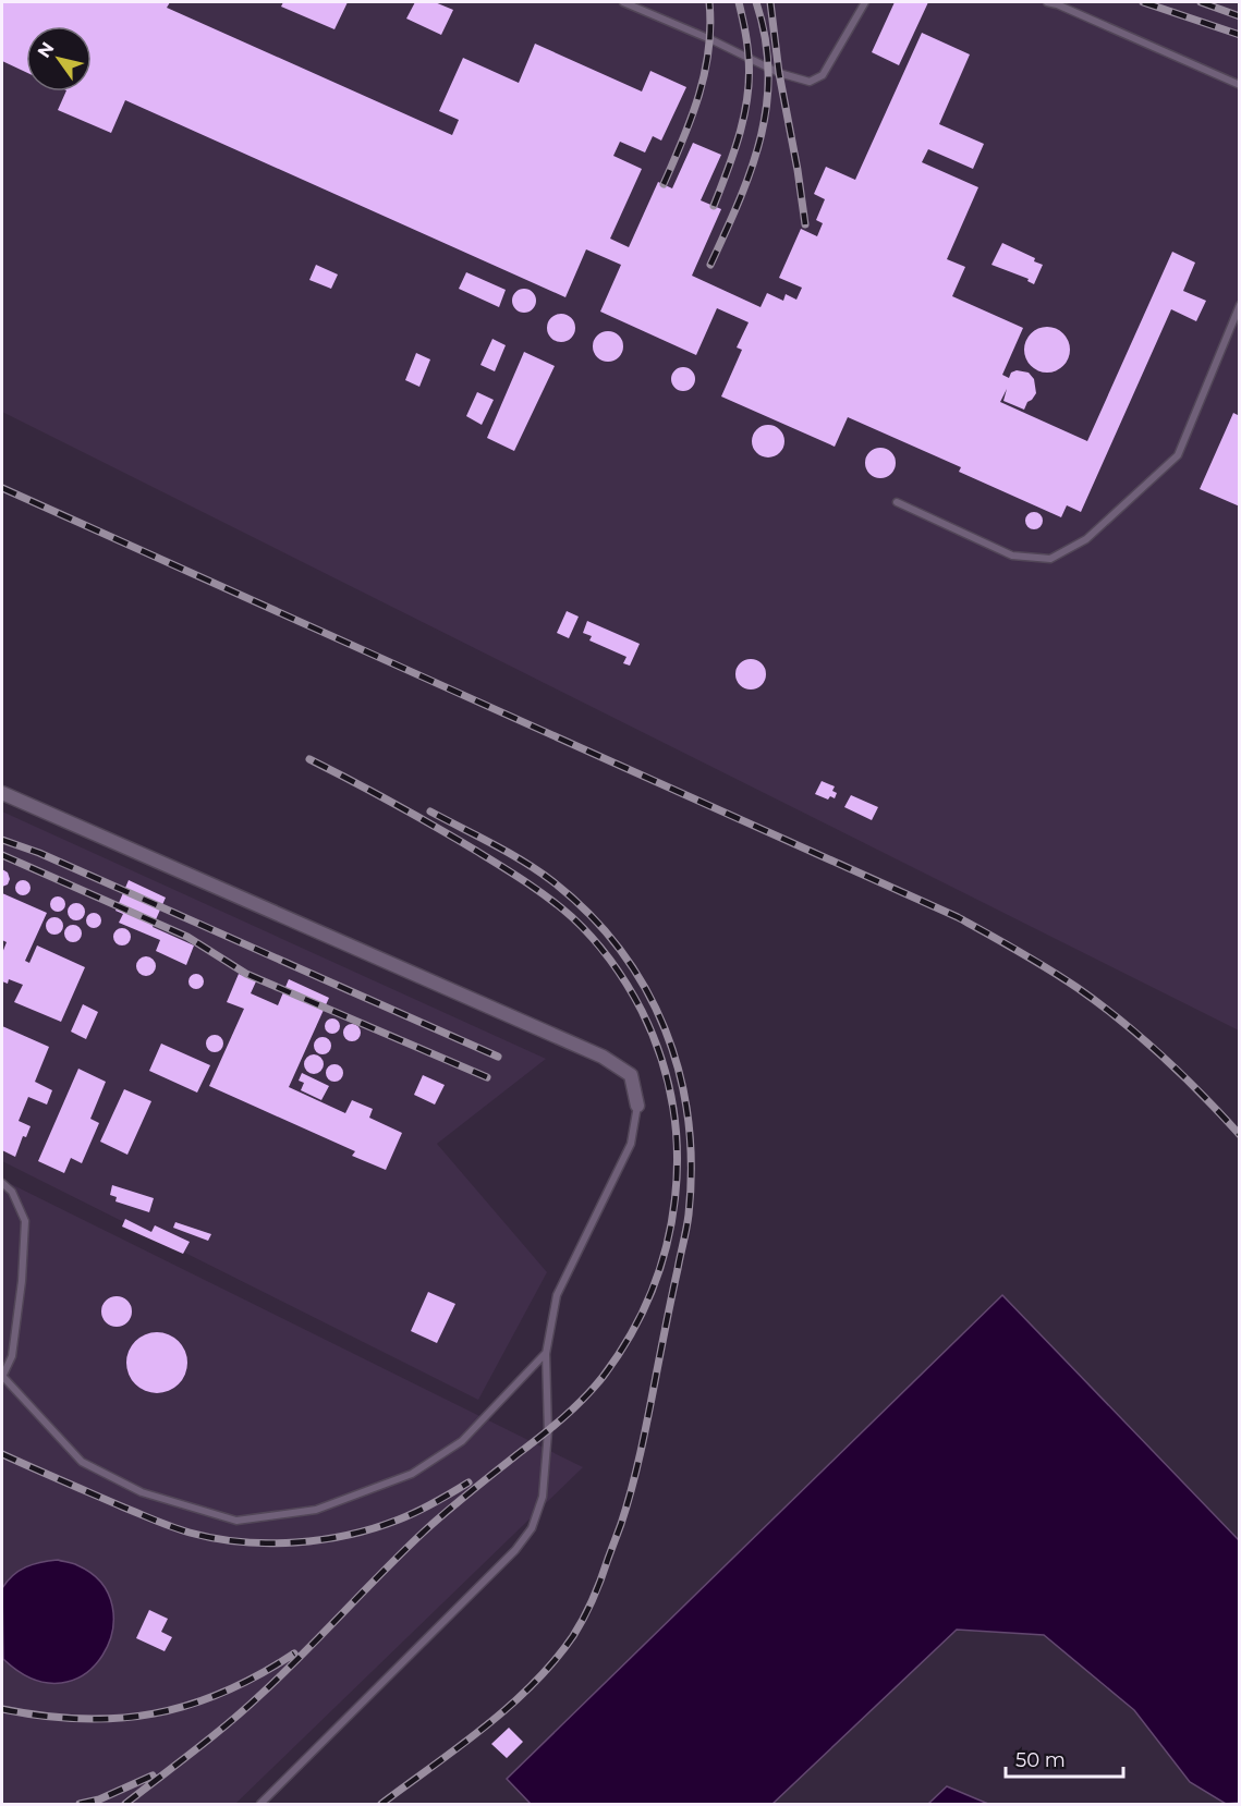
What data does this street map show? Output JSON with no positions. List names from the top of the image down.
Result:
{
  "scale_bar": "50 m",
  "north": "top left"
}
